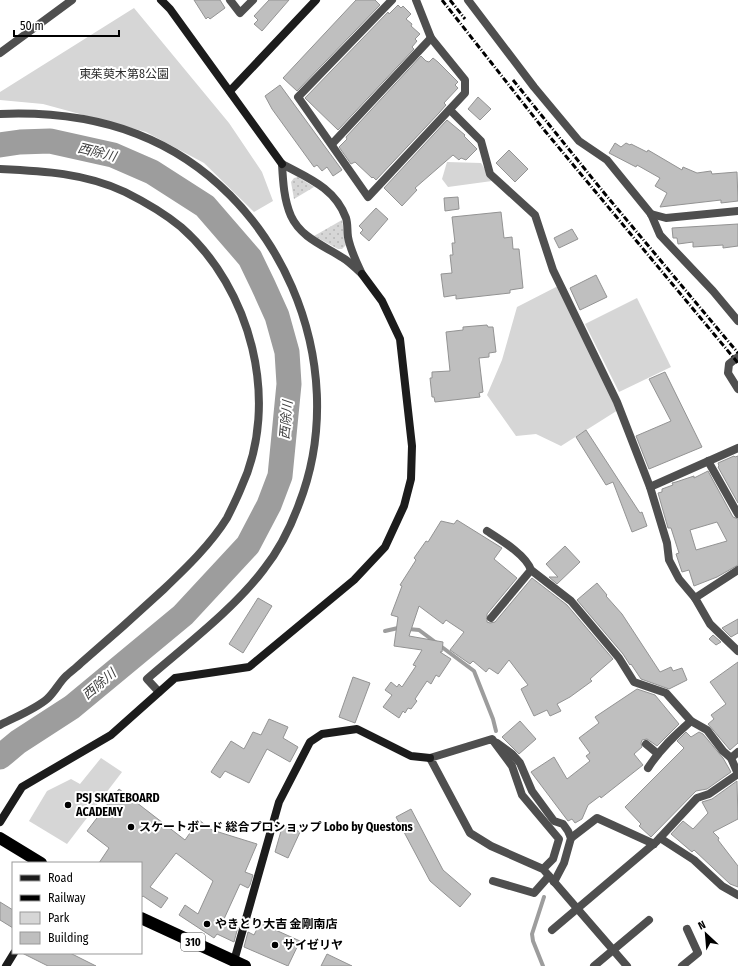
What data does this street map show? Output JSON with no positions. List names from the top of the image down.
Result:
{
  "streets": {
    "highway": ["310"]
  },
  "water": ["西除川"],
  "parks": ["東茱萸木第8公園"],
  "places": [
    "PSJ SKATEBOARD ACADEMY",
    "スケートボード 総合プロショップ Lobo by Questons",
    "やきとり大吉 金剛南店",
    "サイゼリヤ"
  ],
  "legend": [
    "Road",
    "Railway",
    "Park",
    "Building"
  ],
  "scale_bar": "50 m",
  "north": "top left"
}
